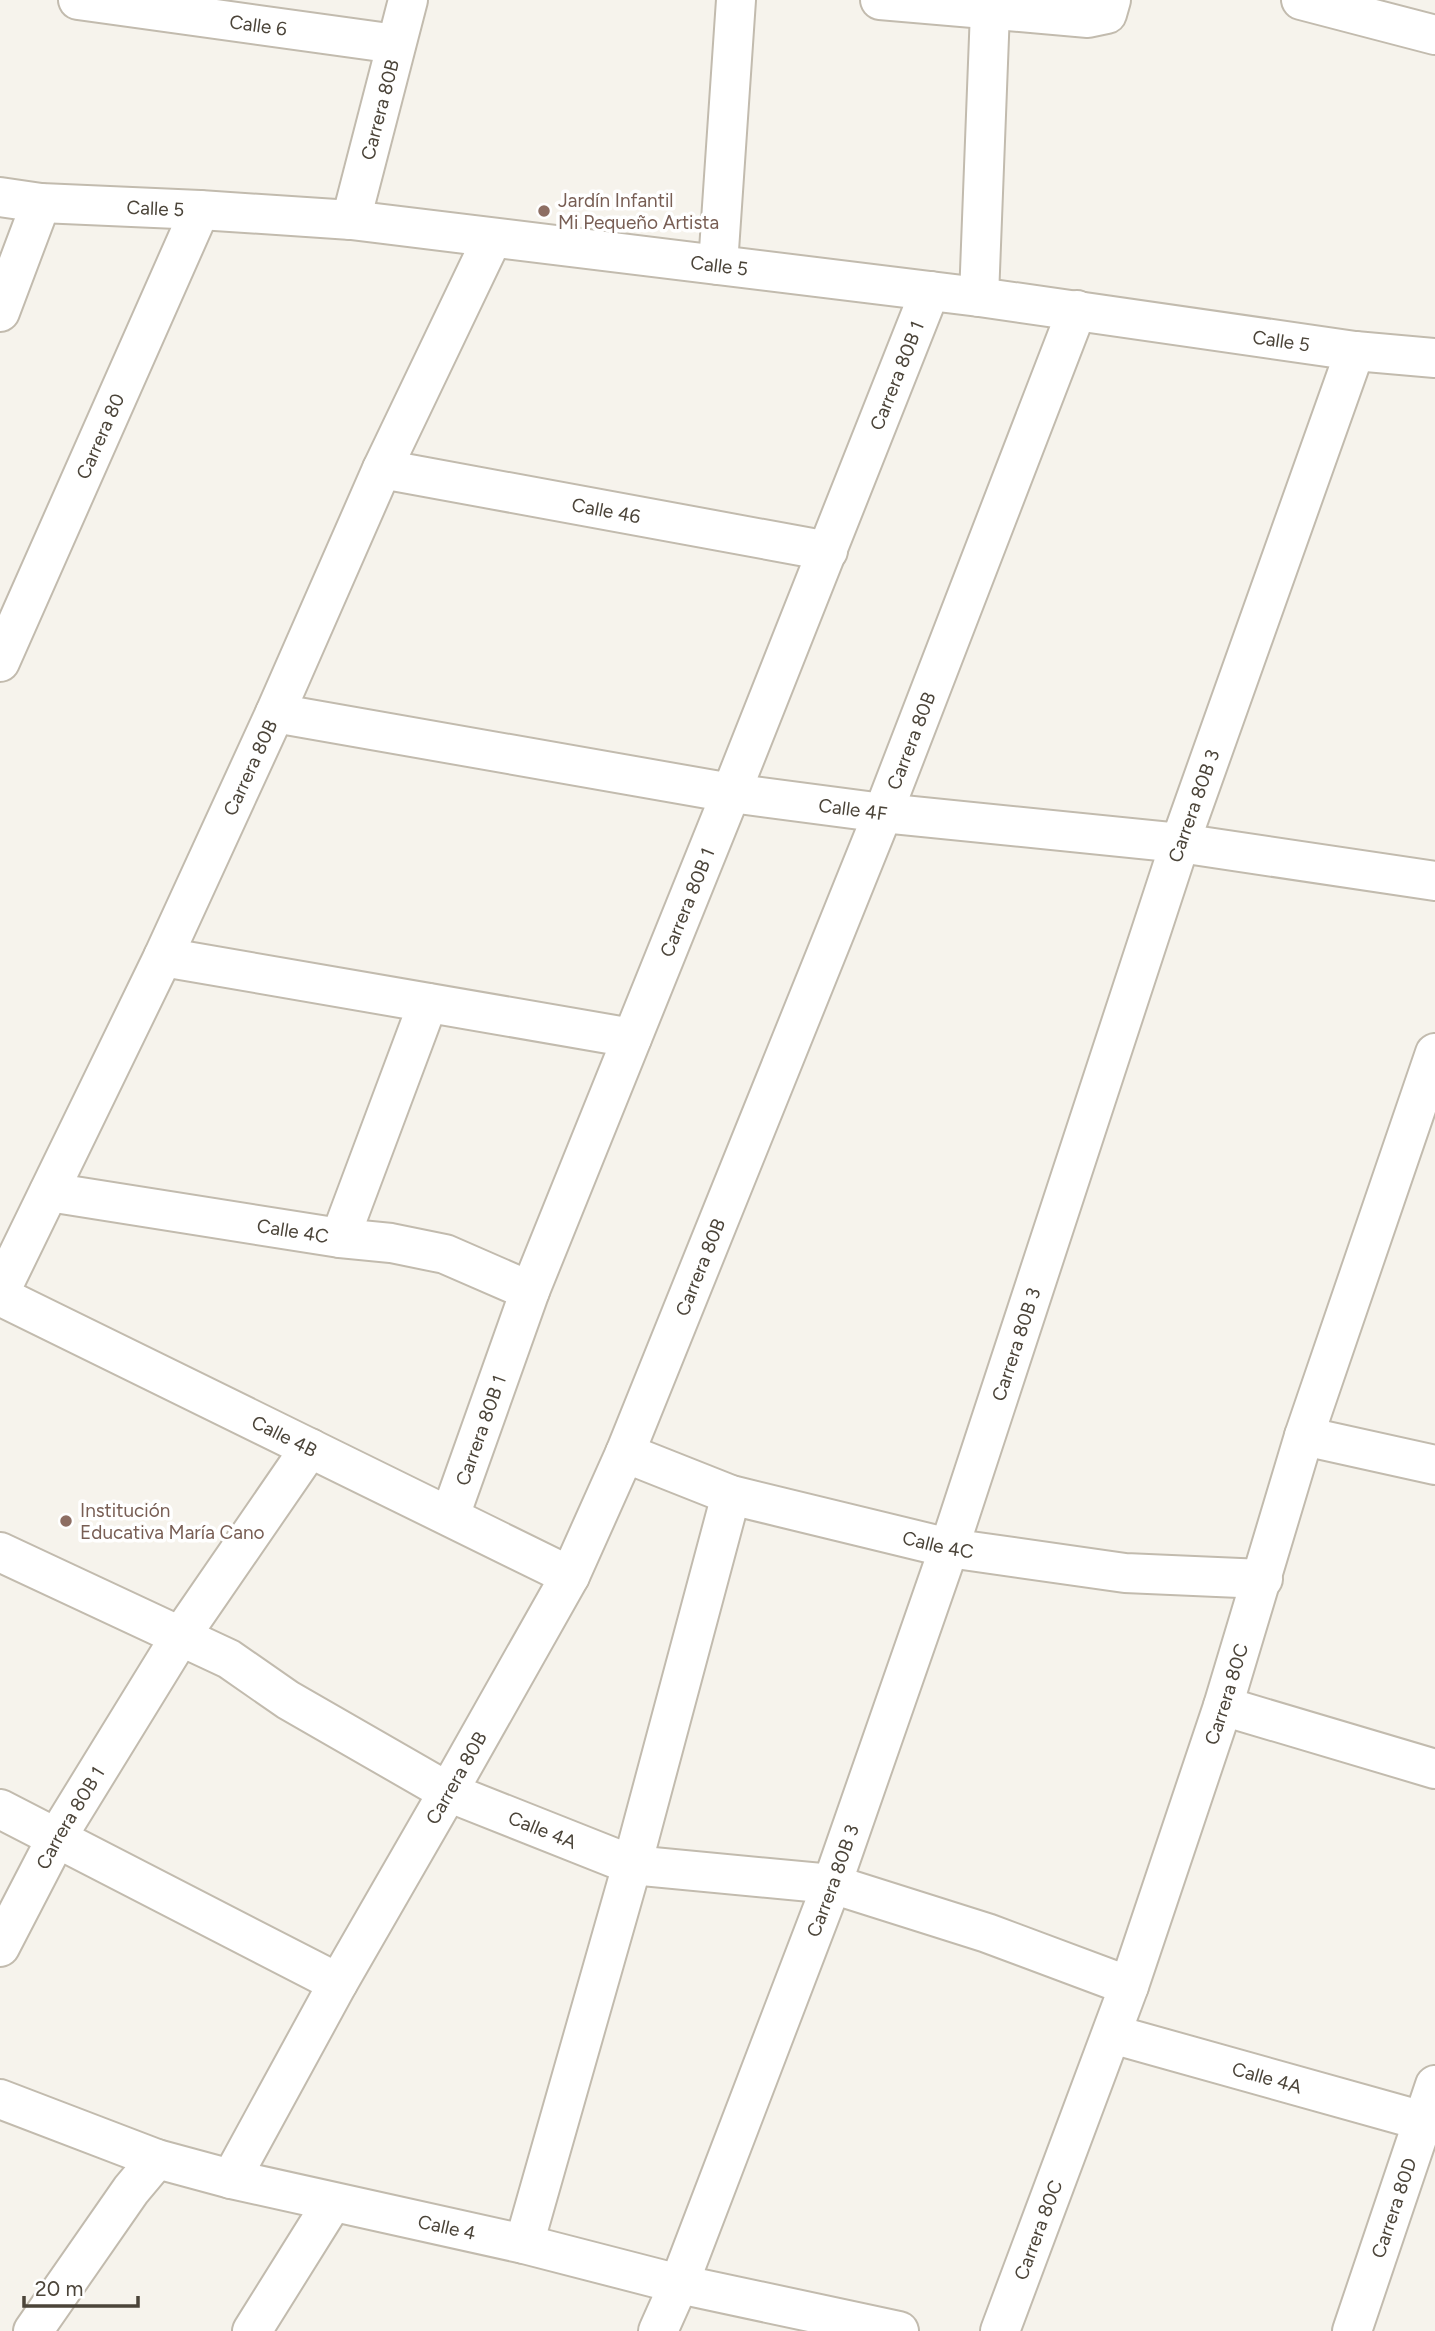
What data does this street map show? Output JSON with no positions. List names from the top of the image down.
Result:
{
  "streets": {
    "street": [
      "Calle 6",
      "Carrera 80B",
      "Calle 5",
      "Carrera 80B 1",
      "Carrera 80",
      "Calle 46",
      "Carrera 80B 3",
      "Calle 4F",
      "Calle 4C",
      "Calle 4B",
      "Carrera 80C",
      "Calle 4A",
      "Carrera 80D",
      "Calle 4"
    ]
  },
  "crossings": [
    ["Calle 6", "Carrera 80B"],
    ["Carrera 80B", "Calle 5"],
    ["Carrera 80B", "Calle 46"],
    ["Carrera 80B", "Calle 4F"],
    ["Carrera 80B", "Calle 4C"],
    ["Carrera 80B", "Calle 4B"],
    ["Carrera 80B", "Calle 4A"],
    ["Carrera 80B", "Calle 4"],
    ["Calle 5", "Carrera 80B 1"],
    ["Calle 5", "Carrera 80"],
    ["Calle 5", "Carrera 80B 3"],
    ["Carrera 80B 1", "Calle 46"],
    ["Carrera 80B 1", "Calle 4F"],
    ["Carrera 80B 1", "Calle 4C"],
    ["Carrera 80B 1", "Calle 4B"],
    ["Carrera 80B 1", "Calle 4A"],
    ["Carrera 80B 3", "Calle 4F"],
    ["Carrera 80B 3", "Calle 4C"],
    ["Carrera 80B 3", "Calle 4A"],
    ["Carrera 80B 3", "Calle 4"],
    ["Calle 4C", "Carrera 80C"],
    ["Carrera 80C", "Calle 4A"],
    ["Calle 4A", "Carrera 80D"]
  ],
  "places": ["Jardín Infantil Mi Pequeño Artista", "Institución Educativa María Cano"],
  "scale_bar": "20 m"
}
